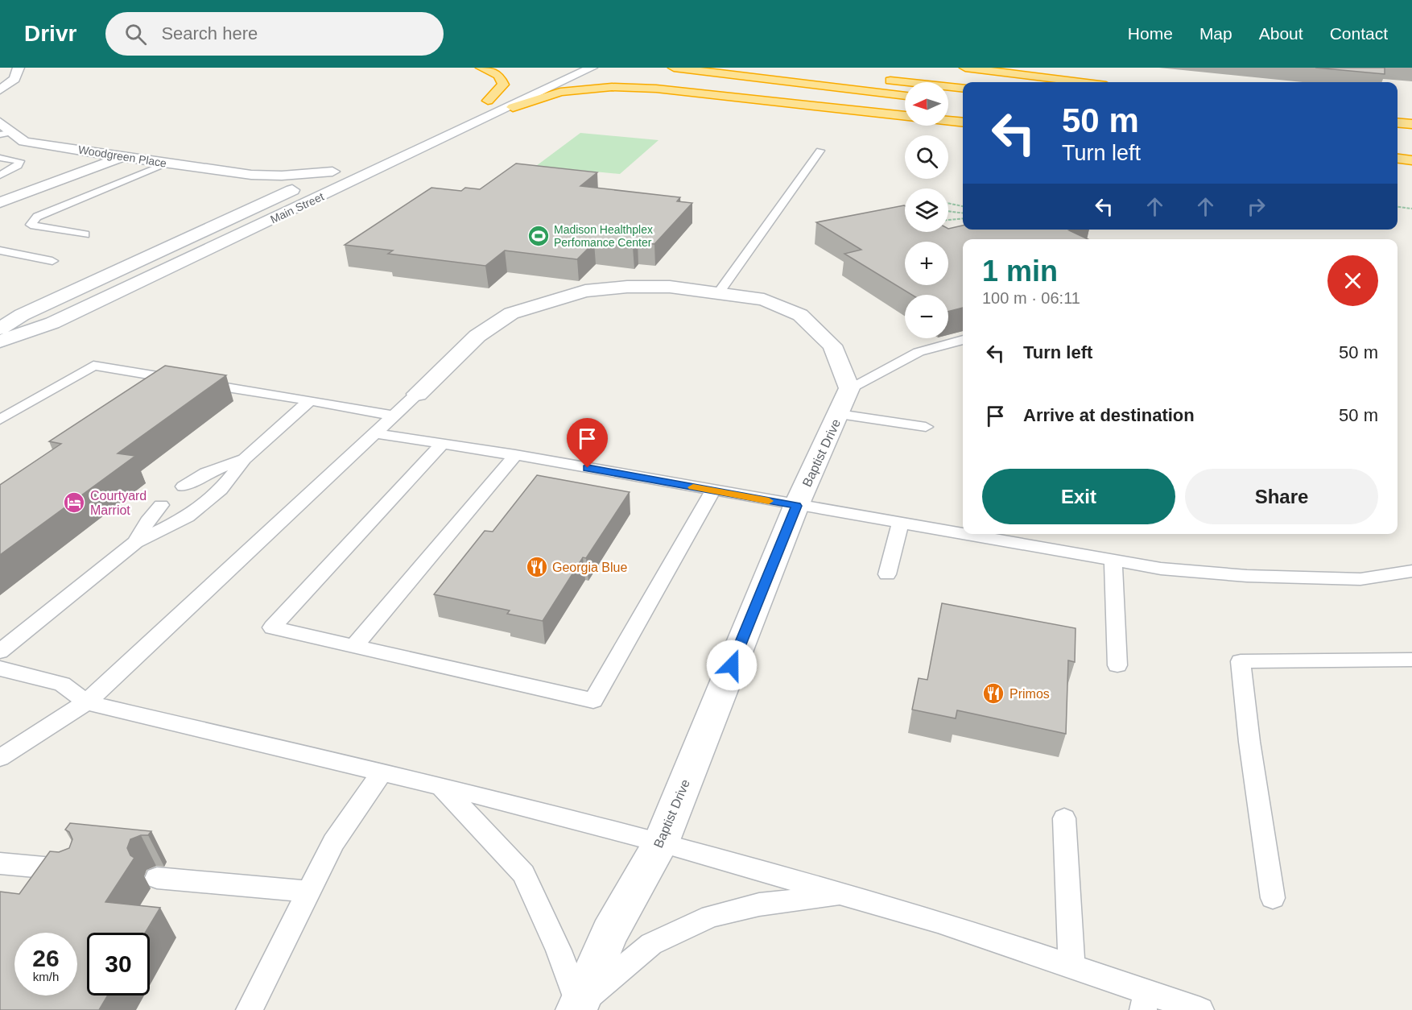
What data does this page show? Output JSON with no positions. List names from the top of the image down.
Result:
{
  "streets": {
    "street": ["Woodgreen Place", "Main Street", "Baptist Drive"]
  },
  "crossings": [
    ["Woodgreen Place", "Main Street"]
  ],
  "places": {
    "sports": ["Madison Healthplex Perfomance Center"],
    "hotel": ["Courtyard Marriot"],
    "restaurant": ["Georgia Blue", "Primos"]
  },
  "north": "left",
  "page": {
    "header": "Drivr",
    "search": "Search here",
    "nav": [
      "Home",
      "Map",
      "About",
      "Contact"
    ],
    "map_buttons": ["+", "−"],
    "turn": ["50 m", "Turn left"],
    "heading": ["1 min", "100 m · 06:11"],
    "list": [
      {
        "name": "Turn left",
        "value": "50 m"
      },
      {
        "name": "Arrive at destination",
        "value": "50 m"
      }
    ],
    "buttons": ["Exit", "Share"],
    "speed": "26 km/h",
    "limit": "30"
  }
}
